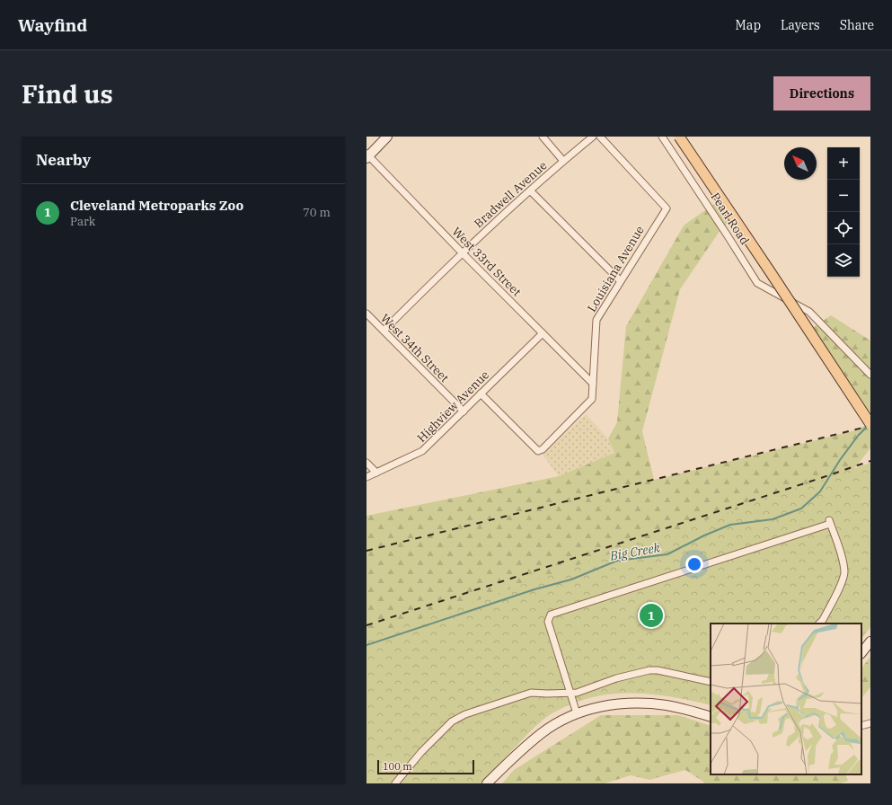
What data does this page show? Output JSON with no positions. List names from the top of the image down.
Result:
{
  "streets": {
    "main road": ["Pearl Road"],
    "street": [
      "Bradwell Avenue",
      "West 33rd Street",
      "Louisiana Avenue",
      "West 34th Street",
      "Highview Avenue"
    ]
  },
  "crossings": [
    ["Bradwell Avenue", "West 33rd Street"],
    ["Bradwell Avenue", "West 34th Street"],
    ["West 33rd Street", "Louisiana Avenue"],
    ["West 33rd Street", "Highview Avenue"],
    ["Louisiana Avenue", "Highview Avenue"],
    ["West 34th Street", "Highview Avenue"]
  ],
  "water": ["Big Creek"],
  "scale_bar": "100 m",
  "north": "top left",
  "page": {
    "header": "Wayfind",
    "nav": ["Map", "Layers", "Share"],
    "buttons": "Directions",
    "title": "Find us",
    "heading": "Nearby",
    "map_buttons": ["+", "−"],
    "list": [
      {
        "mark": "1",
        "name": "Cleveland Metroparks Zoo",
        "note": "Park",
        "value": "70 m"
      }
    ],
    "pins": "1",
    "scale": "100 m"
  }
}
